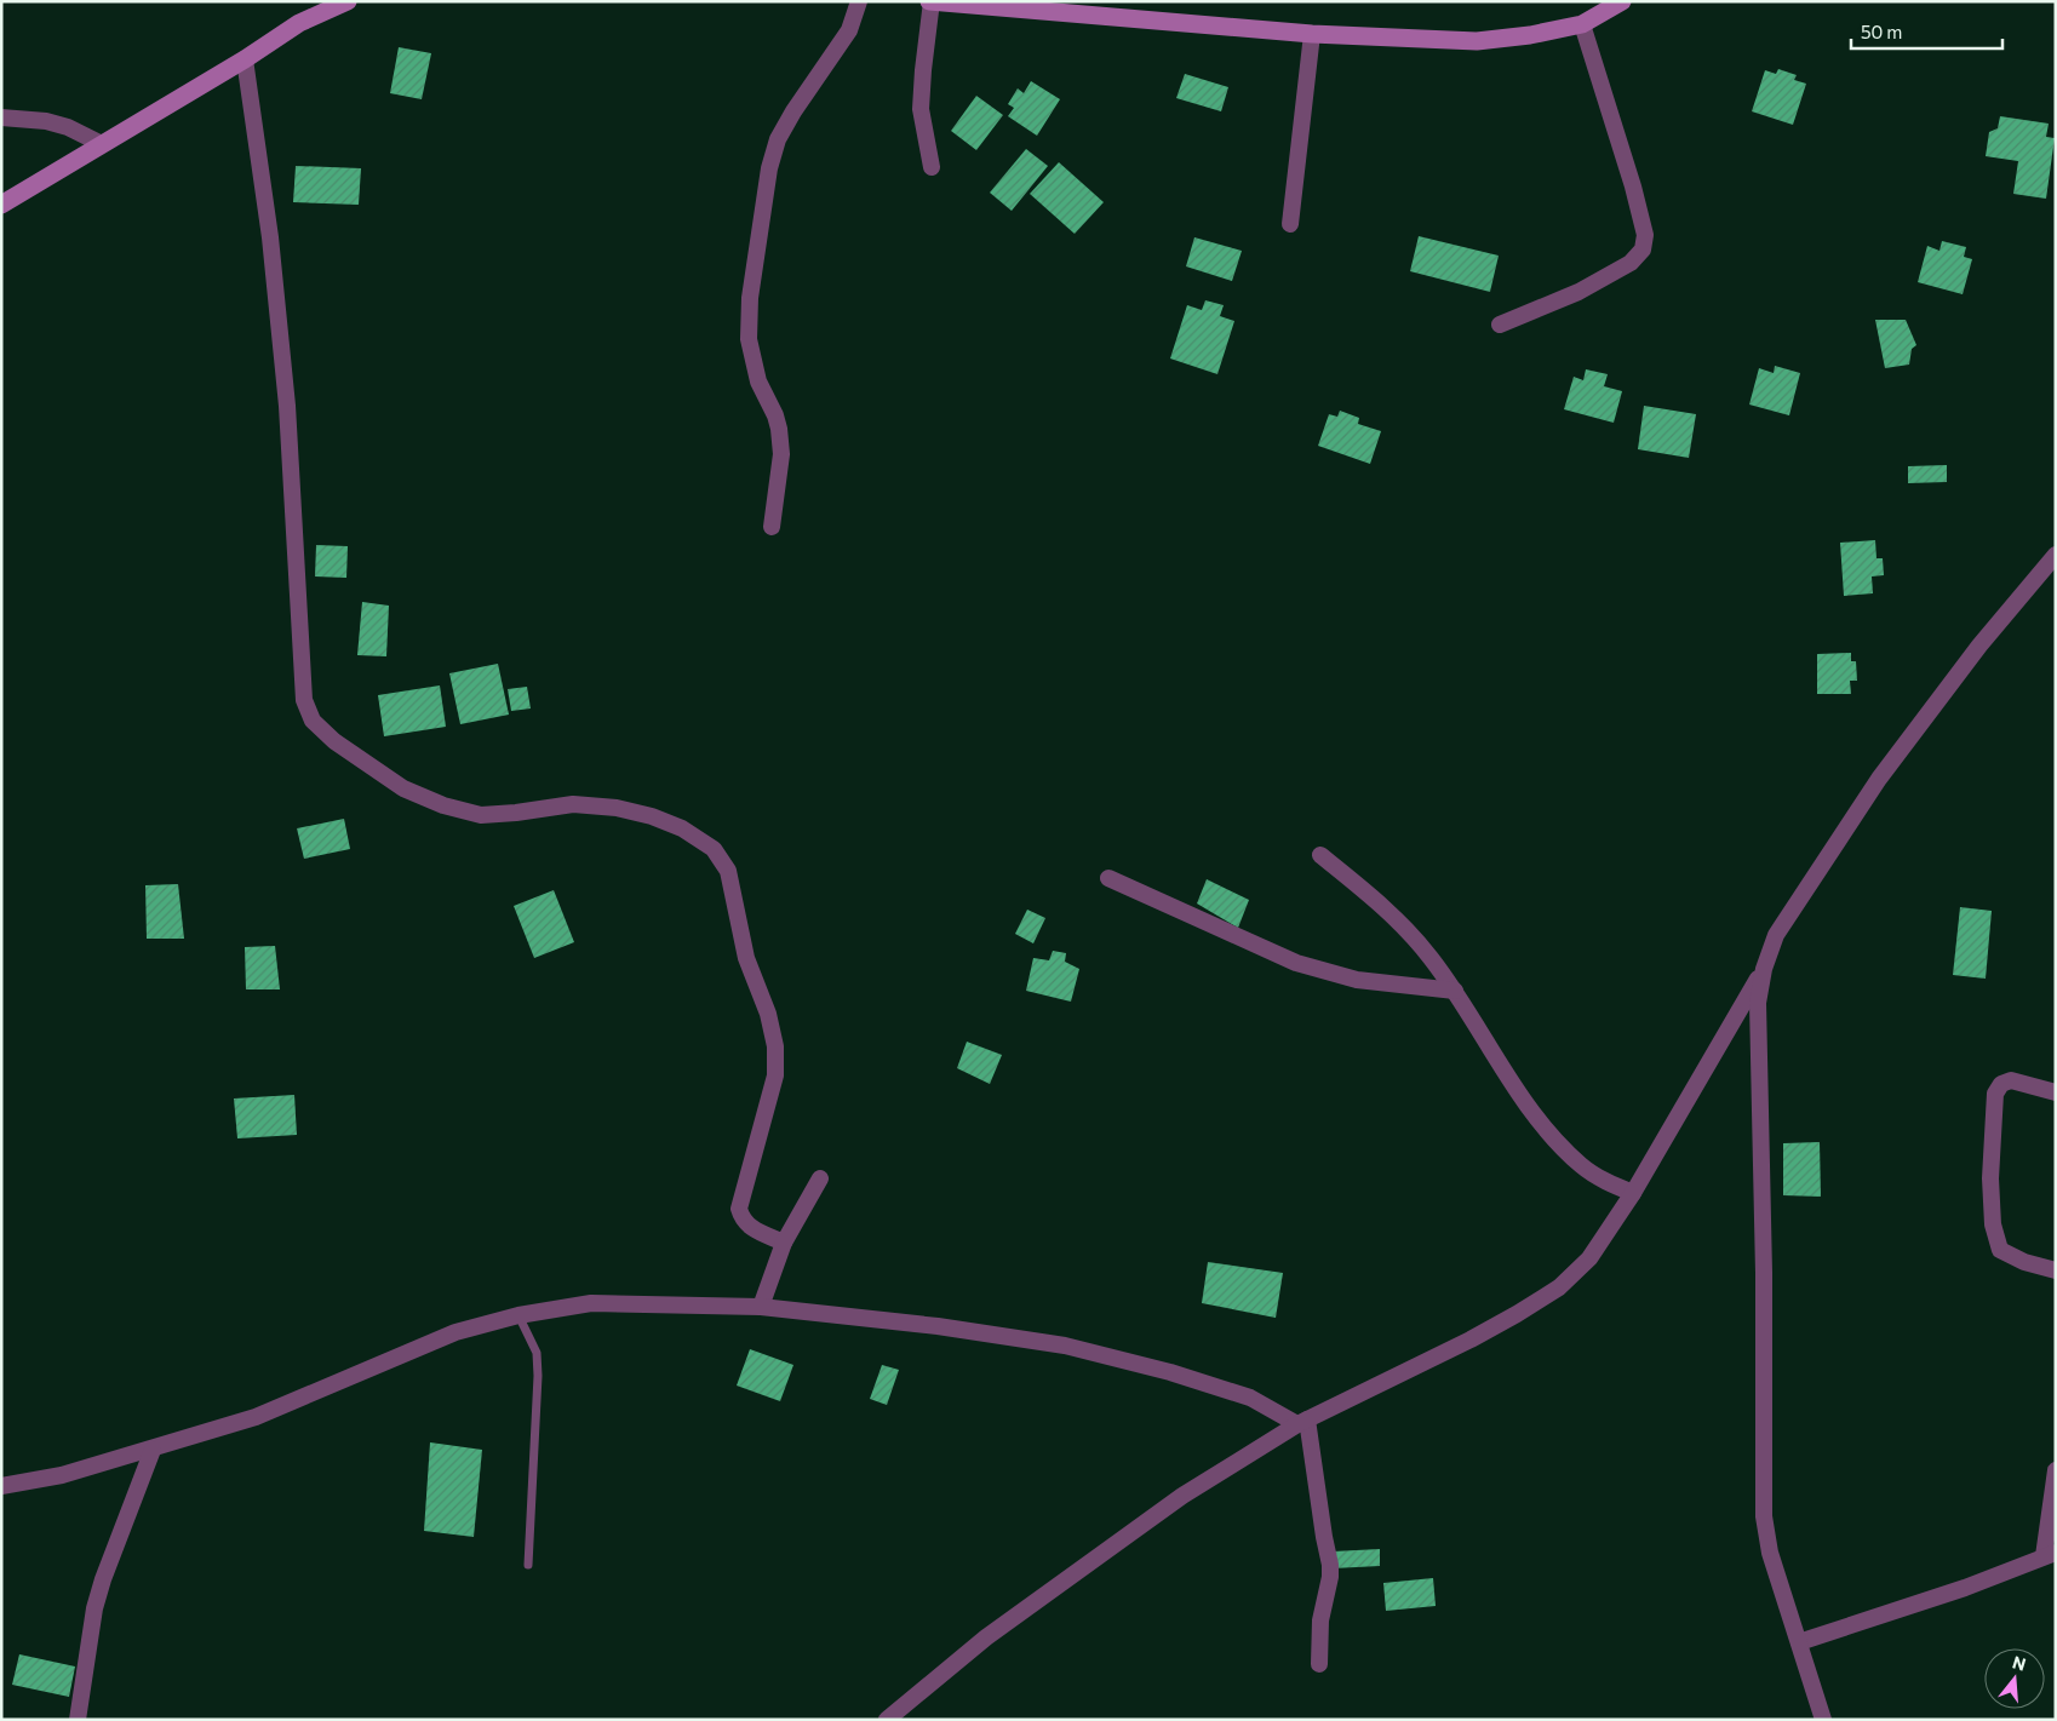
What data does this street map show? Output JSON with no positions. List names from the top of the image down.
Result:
{
  "scale_bar": "50 m",
  "north": "top"
}
